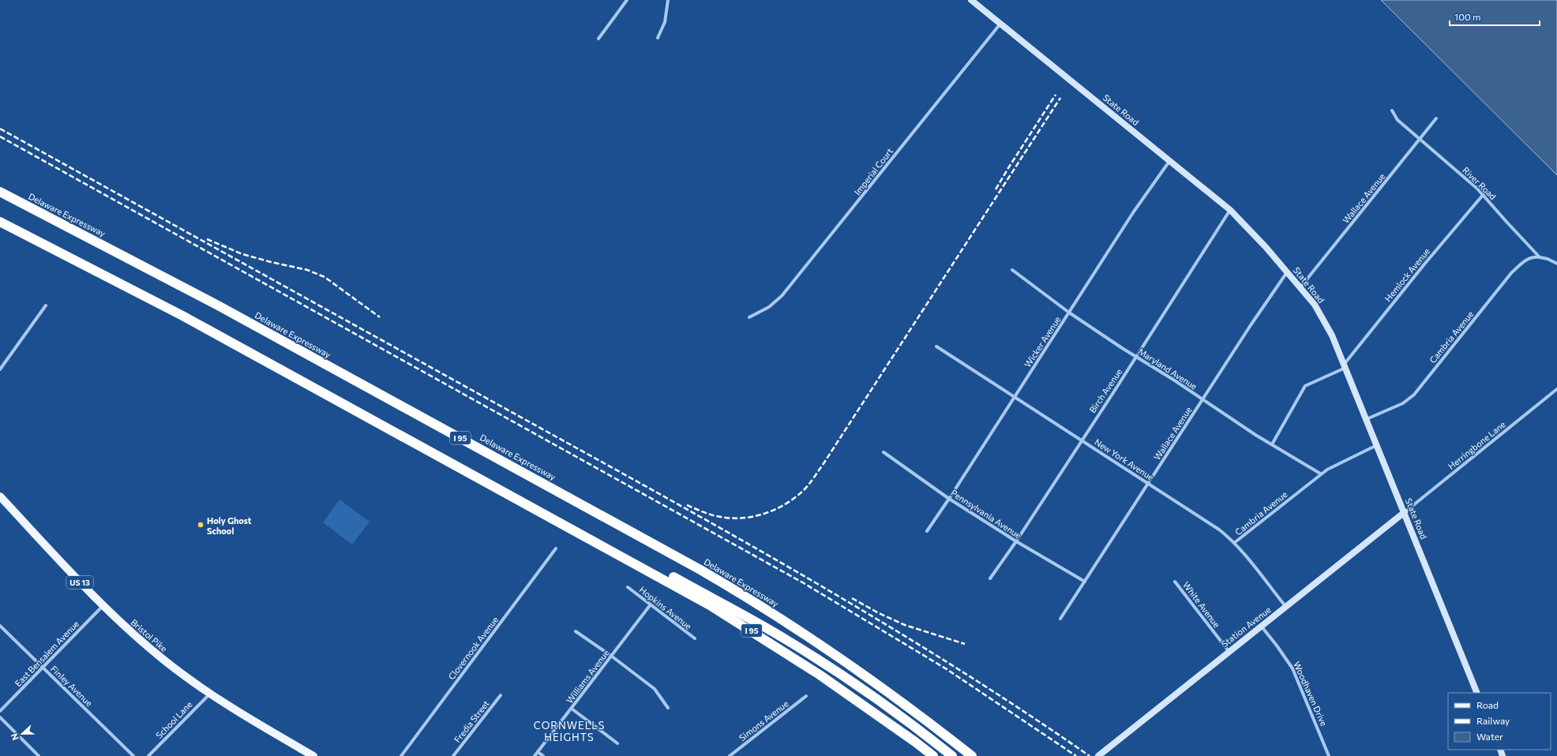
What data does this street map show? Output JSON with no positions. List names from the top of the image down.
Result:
{
  "streets": {
    "highway": ["Delaware Expressway", "I 95"],
    "main road": [
      "State Road",
      "US 13",
      "Station Avenue",
      "Bristol Pike"
    ],
    "street": [
      "Imperial Court",
      "River Road",
      "Wallace Avenue",
      "Hemlock Avenue",
      "Cambria Avenue",
      "Wicker Avenue",
      "Maryland Avenue",
      "Birch Avenue",
      "Herringbone Lane",
      "New York Avenue",
      "Pennsylvania Avenue",
      "White Avenue",
      "Hopkins Avenue",
      "Clovernook Avenue",
      "East Bensalem Avenue",
      "Williams Avenue",
      "Finley Avenue",
      "Woodhaven Drive",
      "School Lane",
      "Simons Avenue",
      "Fredia Street"
    ]
  },
  "crossings": [
    ["State Road", "Imperial Court"],
    ["State Road", "Wallace Avenue"],
    ["State Road", "Hemlock Avenue"],
    ["State Road", "Cambria Avenue"],
    ["State Road", "Wicker Avenue"],
    ["State Road", "Birch Avenue"],
    ["State Road", "Herringbone Lane"],
    ["State Road", "Station Avenue"],
    ["River Road", "Wallace Avenue"],
    ["River Road", "Hemlock Avenue"],
    ["River Road", "Cambria Avenue"],
    ["Wallace Avenue", "Maryland Avenue"],
    ["Wallace Avenue", "New York Avenue"],
    ["Wallace Avenue", "Pennsylvania Avenue"],
    ["Hemlock Avenue", "Maryland Avenue"],
    ["Cambria Avenue", "Maryland Avenue"],
    ["Cambria Avenue", "New York Avenue"],
    ["Wicker Avenue", "Maryland Avenue"],
    ["Wicker Avenue", "New York Avenue"],
    ["Wicker Avenue", "Pennsylvania Avenue"],
    ["Maryland Avenue", "Birch Avenue"],
    ["Birch Avenue", "New York Avenue"],
    ["Birch Avenue", "Pennsylvania Avenue"],
    ["Herringbone Lane", "Station Avenue"],
    ["New York Avenue", "Station Avenue"],
    ["White Avenue", "Station Avenue"],
    ["Hopkins Avenue", "Williams Avenue"],
    ["Station Avenue", "Woodhaven Drive"],
    ["Bristol Pike", "East Bensalem Avenue"],
    ["Bristol Pike", "School Lane"],
    ["East Bensalem Avenue", "Finley Avenue"]
  ],
  "districts": ["CORNWELLS HEIGHTS"],
  "places": ["Holy Ghost School"],
  "legend": ["Road", "Railway", "Water"],
  "scale_bar": "100 m",
  "north": "left"
}
